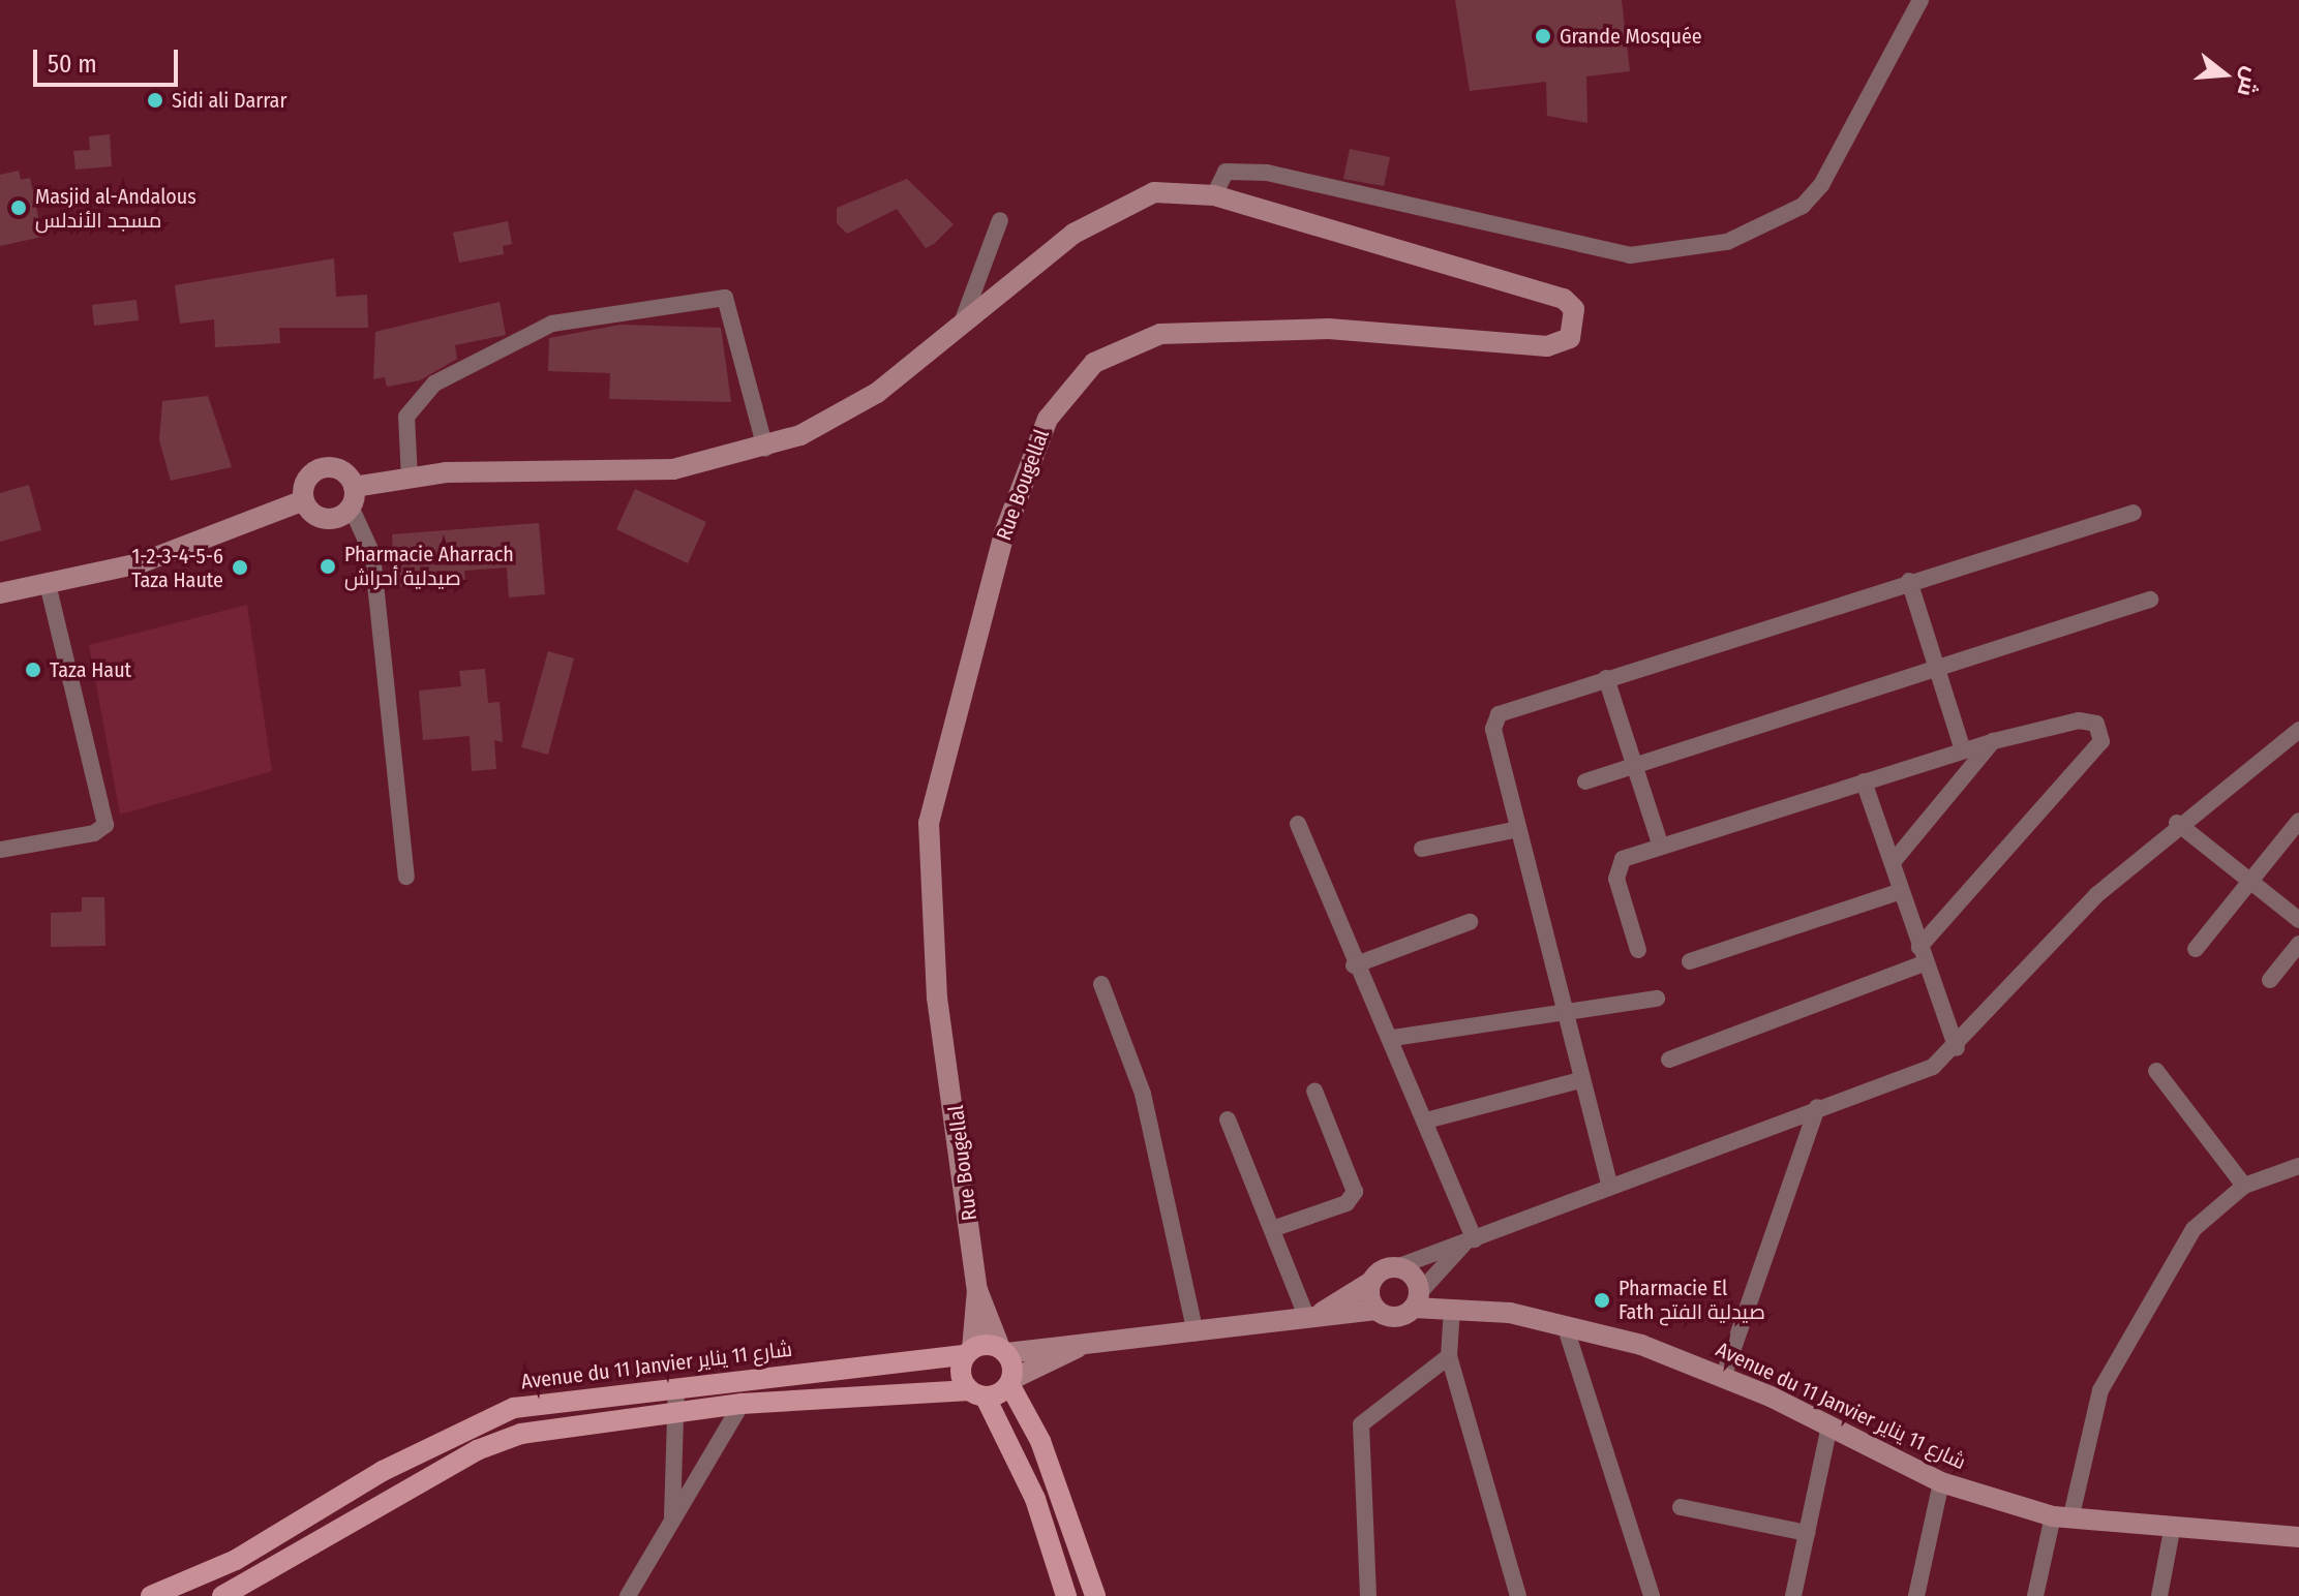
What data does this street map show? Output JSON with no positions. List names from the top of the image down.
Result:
{
  "streets": {
    "main road": ["Avenue du 11 Janvier شارع 11 يناير"],
    "street": ["Rue Bougellal"]
  },
  "crossings": [
    ["Rue Bougellal", "Avenue du 11 Janvier شارع 11 يناير"]
  ],
  "places": [
    "Grande Mosquée",
    "Sidi ali Darrar",
    "Masjid al-Andalous مسجد الأندلس",
    "Pharmacie Aharrach صيدلية أحراش",
    "1-2-3-4-5-6 Taza Haute",
    "Taza Haut",
    "Pharmacie El Fath صيدلية الفتح"
  ],
  "scale_bar": "50 m",
  "north": "right"
}
